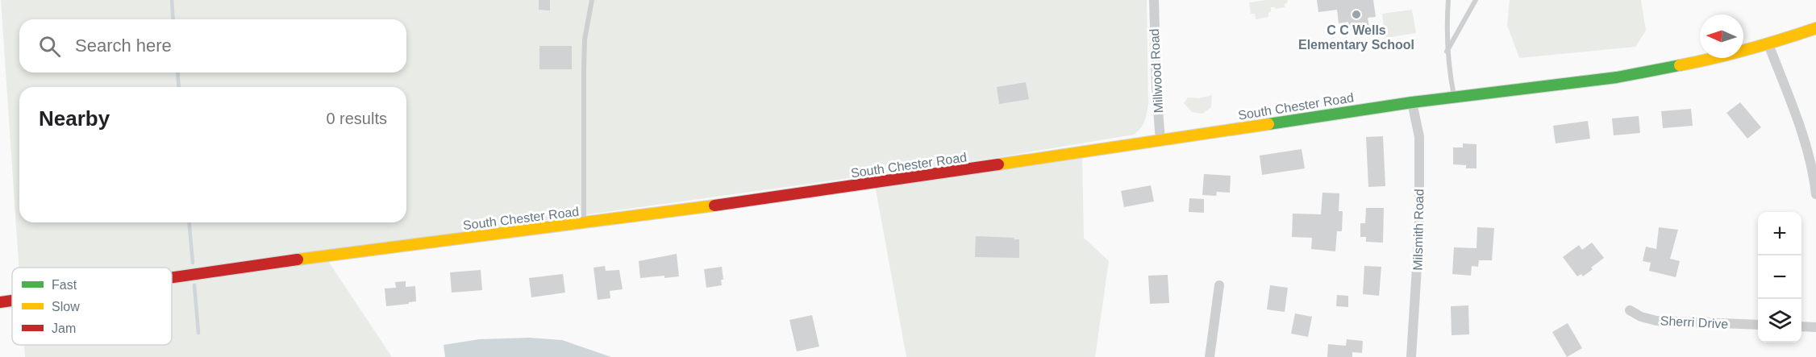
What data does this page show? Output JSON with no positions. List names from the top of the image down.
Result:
{
  "streets": {
    "street": [
      "Millwood Road",
      "South Chester Road",
      "Milsmith Road",
      "Sherri Drive"
    ]
  },
  "crossings": [
    ["Millwood Road", "South Chester Road"],
    ["South Chester Road", "Milsmith Road"]
  ],
  "places": ["C C Wells Elementary School"],
  "legend": ["Fast", "Slow", "Jam"],
  "north": "left",
  "page": {
    "search": "Search here",
    "heading": ["Nearby", "0 results"],
    "map_buttons": ["+", "−"]
  }
}
